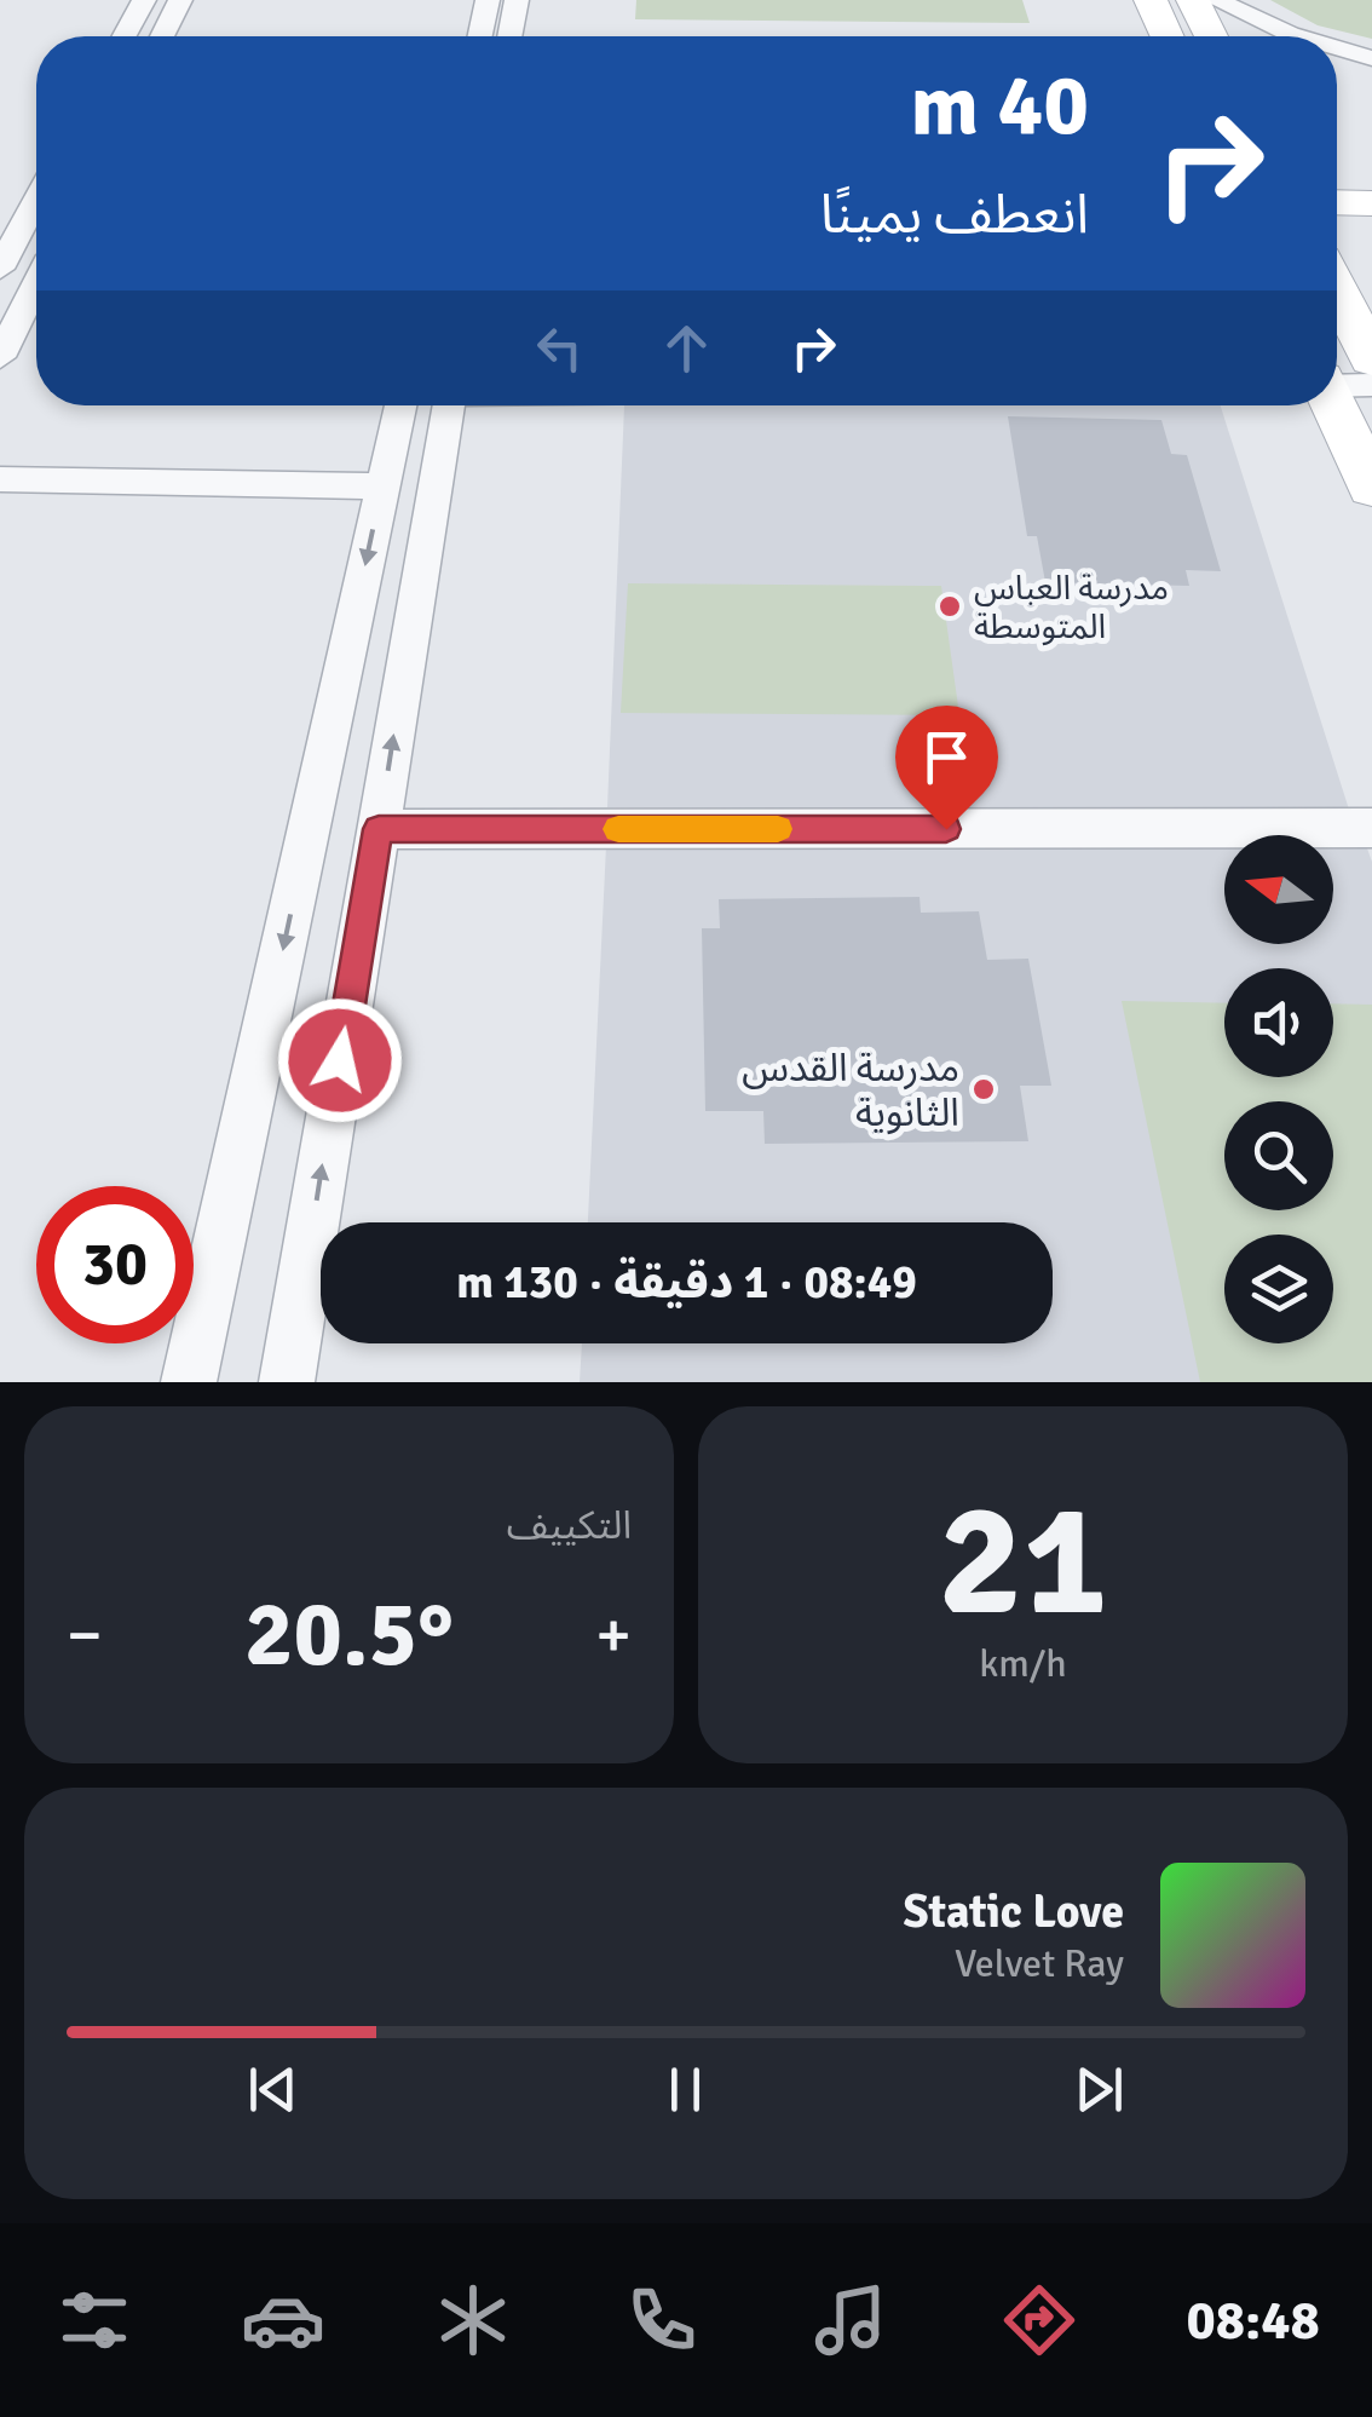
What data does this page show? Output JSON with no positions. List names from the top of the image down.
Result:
{
  "places": ["مدرسة العباس المتوسطة", "مدرسة القدس الثانوية"],
  "north": "left",
  "page": {
    "turn": ["40 m", "انعطف يمينًا"],
    "limit": "30",
    "trip": "08:49 · 1 دقيقة · 130 m",
    "tile": [
      ["21", "km/h"],
      "التكييف"
    ],
    "heat": ["−", "20.5°", "+"],
    "song": ["Static Love", "Velvet Ray"],
    "tabs": "08:48"
  }
}
